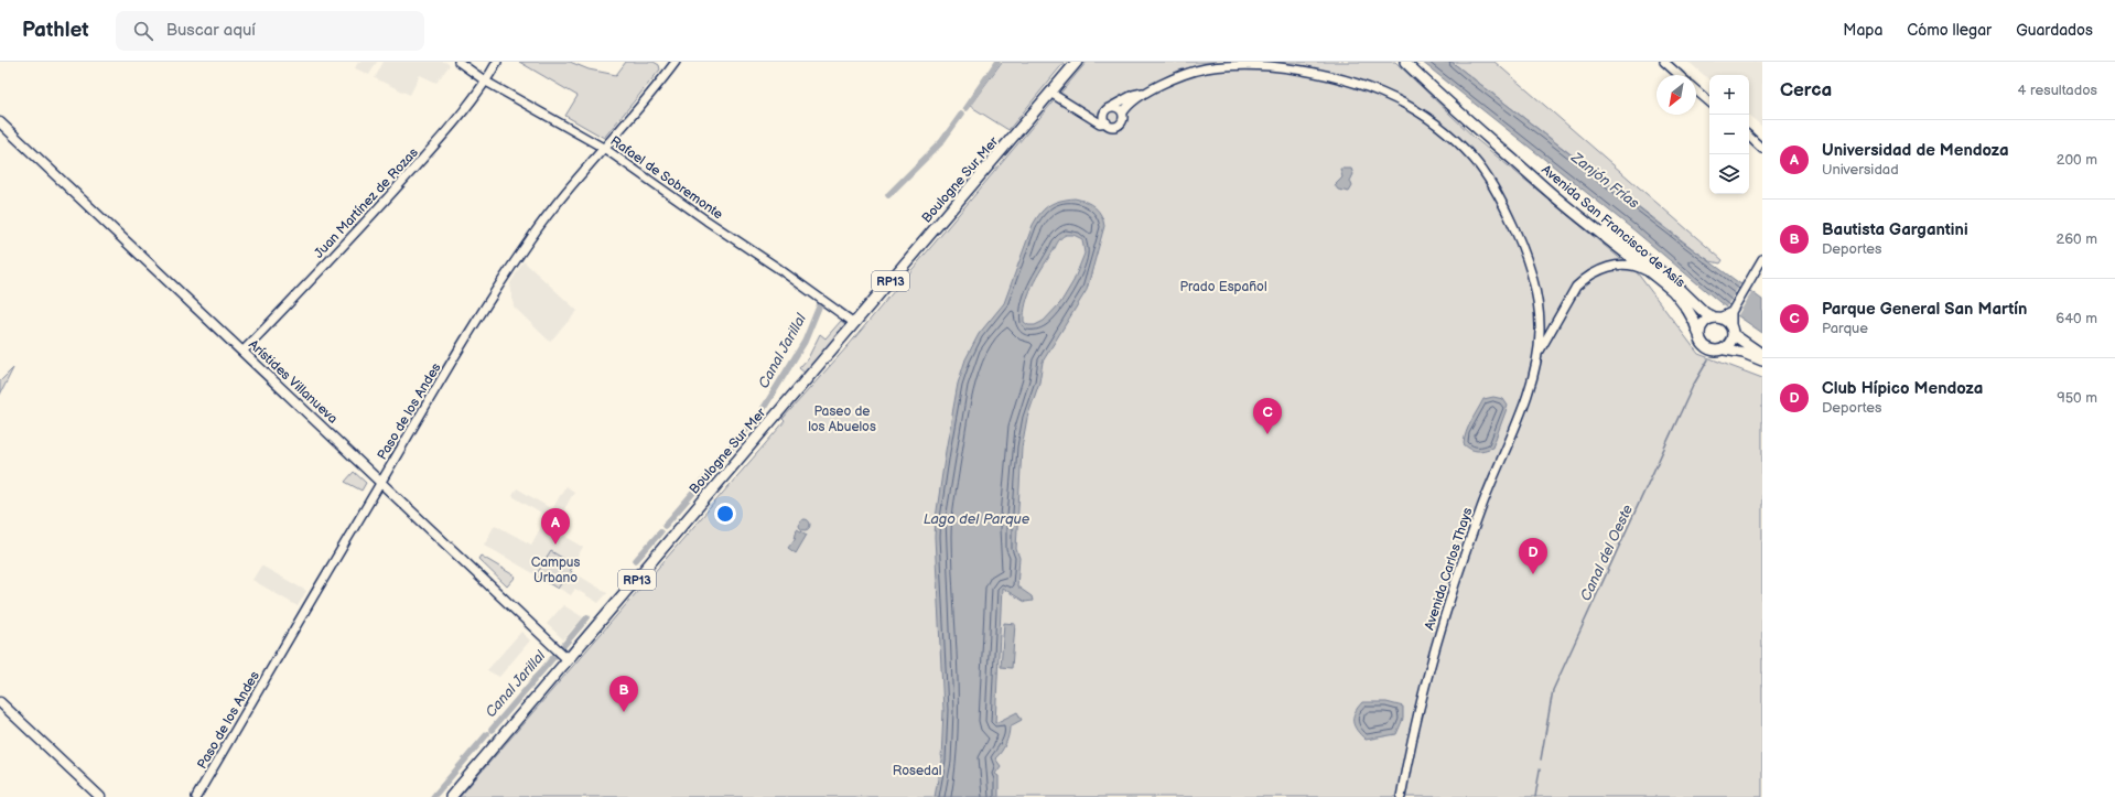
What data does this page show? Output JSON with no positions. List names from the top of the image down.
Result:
{
  "streets": {
    "main road": [
      "Boulogne Sur Mer",
      "Avenida San Francisco de Asís",
      "RP13",
      "Arístides Villanueva"
    ],
    "street": [
      "Rafael de Sobremonte",
      "Juan Martínez de Rozas",
      "Paso de los Andes",
      "Avenida Carlos Thays"
    ]
  },
  "crossings": [
    ["Rafael de Sobremonte", "Boulogne Sur Mer"],
    ["Rafael de Sobremonte", "Juan Martínez de Rozas"],
    ["Rafael de Sobremonte", "Paso de los Andes"],
    ["Boulogne Sur Mer", "Arístides Villanueva"],
    ["Juan Martínez de Rozas", "Arístides Villanueva"],
    ["Avenida San Francisco de Asís", "Avenida Carlos Thays"],
    ["Arístides Villanueva", "Paso de los Andes"]
  ],
  "water": [
    "Zanjón Frías",
    "Canal Jarillal",
    "Lago del Parque",
    "Canal del Oeste"
  ],
  "parks": [
    "Prado Español",
    "Paseo de los Abuelos",
    "Campus Urbano",
    "Rosedal"
  ],
  "north": "bottom left",
  "page": {
    "header": "Pathlet",
    "search": "Buscar aquí",
    "nav": ["Mapa", "Cómo llegar", "Guardados"],
    "heading": ["Cerca", "4 resultados"],
    "map_buttons": ["+", "−"],
    "list": [
      {
        "mark": "A",
        "name": "Universidad de Mendoza",
        "note": "Universidad",
        "value": "200 m"
      },
      {
        "mark": "B",
        "name": "Bautista Gargantini",
        "note": "Deportes",
        "value": "260 m"
      },
      {
        "mark": "C",
        "name": "Parque General San Martín",
        "note": "Parque",
        "value": "640 m"
      },
      {
        "mark": "D",
        "name": "Club Hípico Mendoza",
        "note": "Deportes",
        "value": "950 m"
      }
    ],
    "pins": [
      "C",
      "A",
      "D",
      "B"
    ]
  }
}
